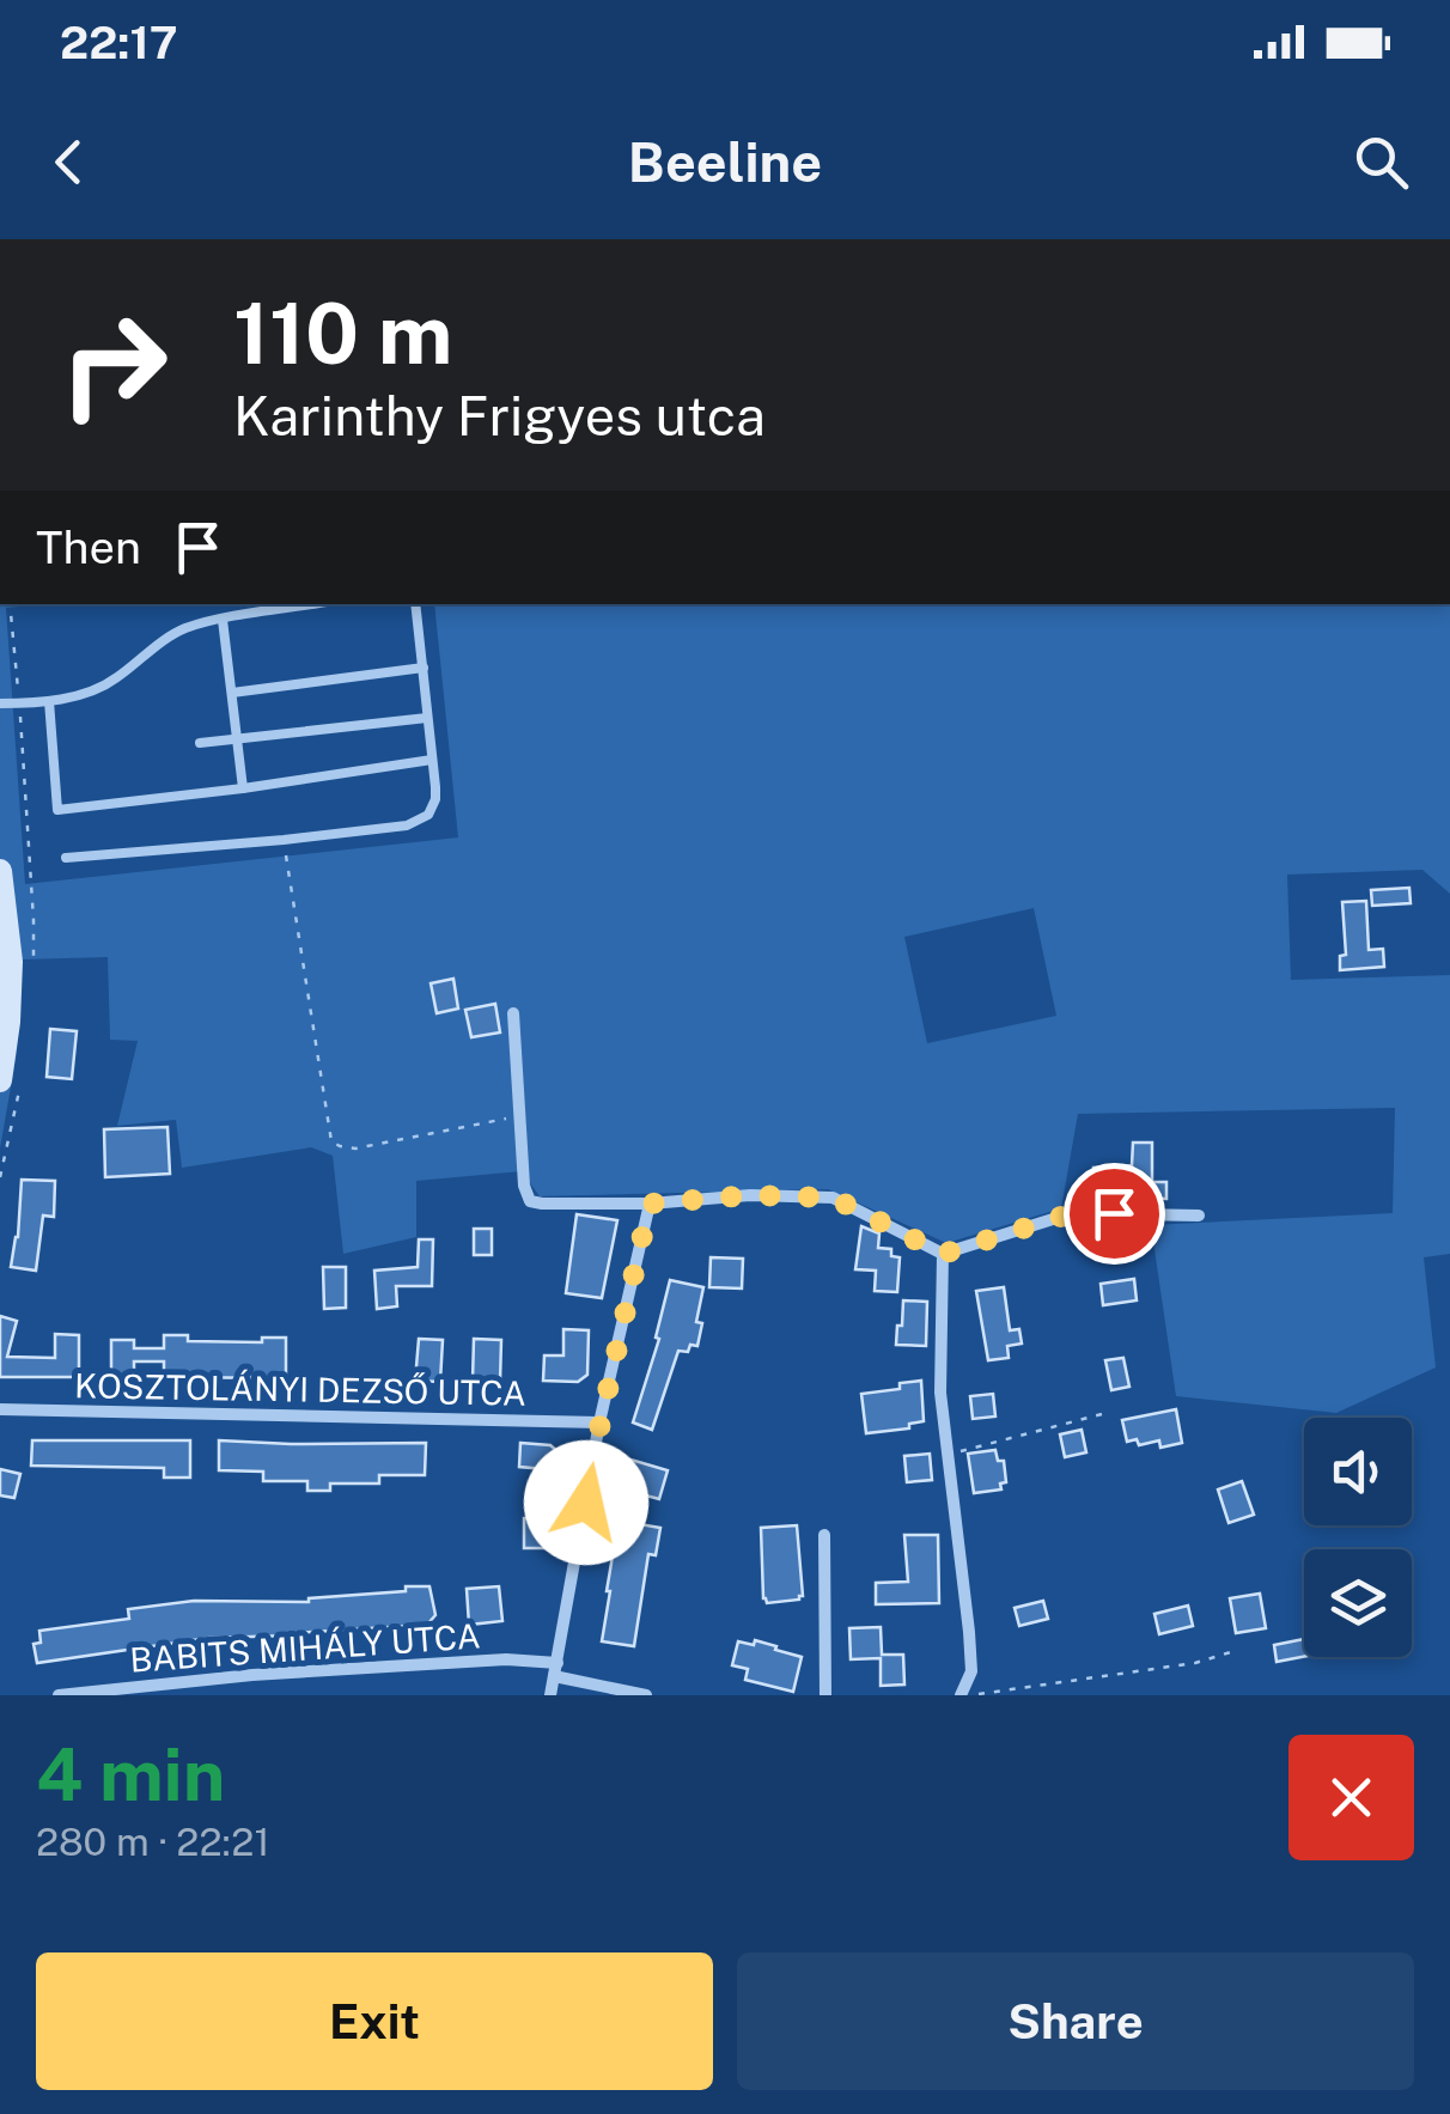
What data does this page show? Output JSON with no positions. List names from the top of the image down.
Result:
{
  "streets": {
    "street": ["KOSZTOLÁNYI DEZSŐ UTCA", "BABITS MIHÁLY UTCA"]
  },
  "page": {
    "status": "22:17",
    "header": "Beeline",
    "turn": ["110 m", "Karinthy Frigyes utca"],
    "then": "Then",
    "heading": ["4 min", "280 m · 22:21"],
    "buttons": ["Exit", "Share"]
  }
}
